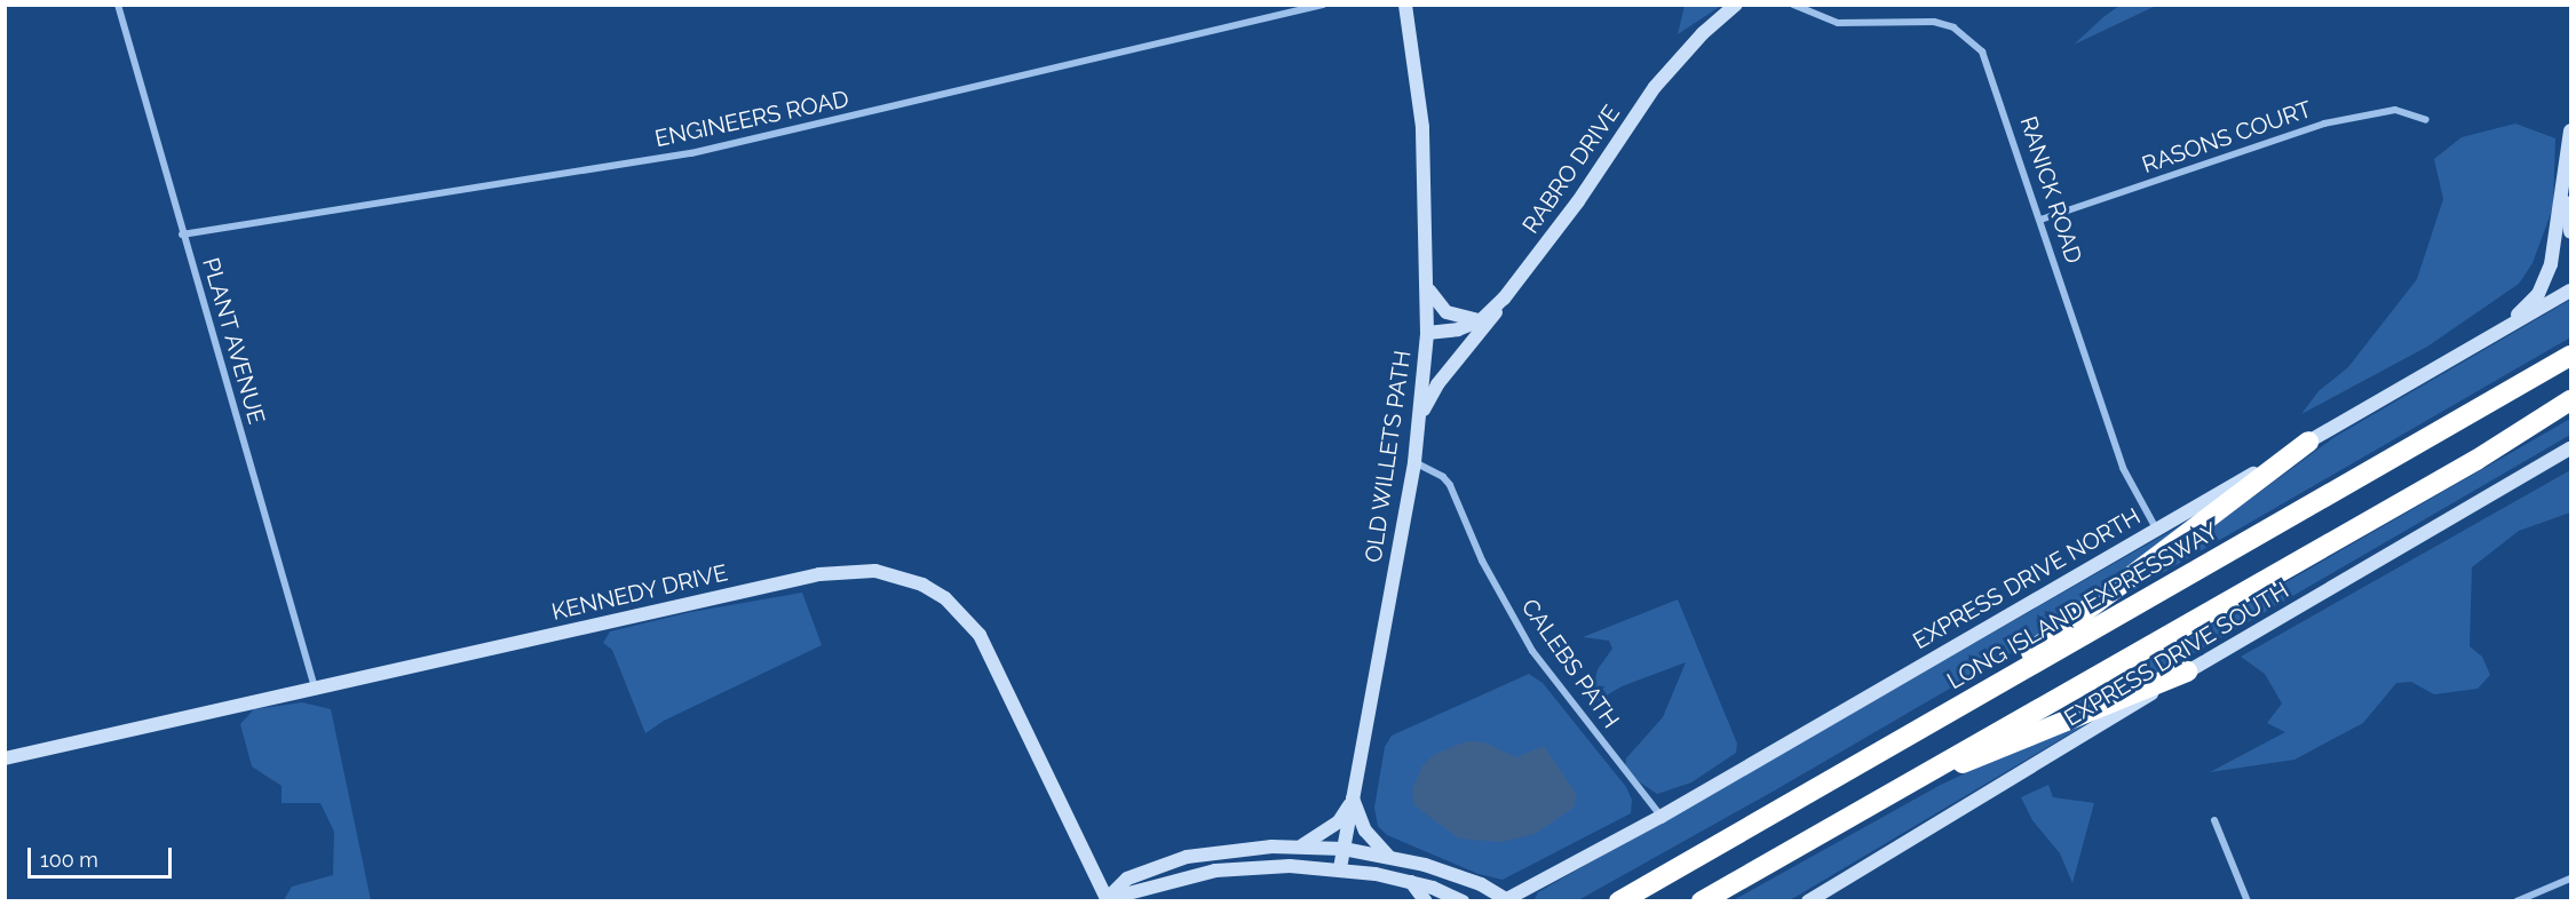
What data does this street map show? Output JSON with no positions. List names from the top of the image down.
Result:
{
  "streets": {
    "highway": ["LONG ISLAND EXPRESSWAY"],
    "main road": [
      "RABRO DRIVE",
      "OLD WILLETS PATH",
      "EXPRESS DRIVE NORTH",
      "KENNEDY DRIVE",
      "EXPRESS DRIVE SOUTH"
    ],
    "street": [
      "ENGINEERS ROAD",
      "RASONS COURT",
      "RANICK ROAD",
      "PLANT AVENUE",
      "CALEBS PATH"
    ]
  },
  "crossings": [
    ["ENGINEERS ROAD", "PLANT AVENUE"],
    ["RASONS COURT", "RANICK ROAD"],
    ["RABRO DRIVE", "OLD WILLETS PATH"],
    ["RANICK ROAD", "EXPRESS DRIVE NORTH"],
    ["PLANT AVENUE", "KENNEDY DRIVE"],
    ["OLD WILLETS PATH", "CALEBS PATH"],
    ["EXPRESS DRIVE NORTH", "CALEBS PATH"]
  ],
  "scale_bar": "100 m"
}
